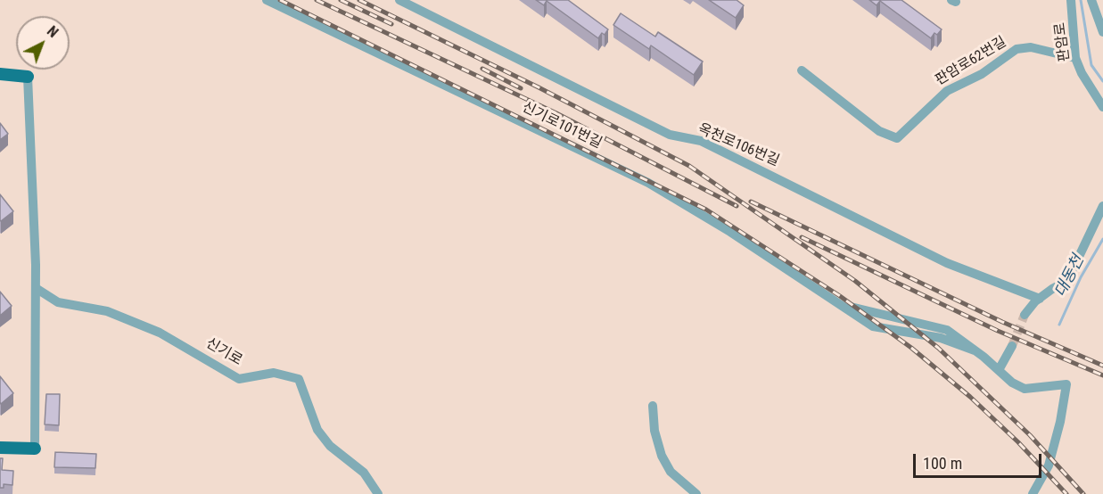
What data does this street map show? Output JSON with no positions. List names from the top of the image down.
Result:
{
  "streets": {
    "street": [
      "판암로",
      "판암로62번길",
      "신기로101번길",
      "옥천로106번길",
      "신기로"
    ]
  },
  "crossings": [
    ["판암로", "판암로62번길"]
  ],
  "water": ["대동천"],
  "scale_bar": "100 m",
  "north": "top right"
}
